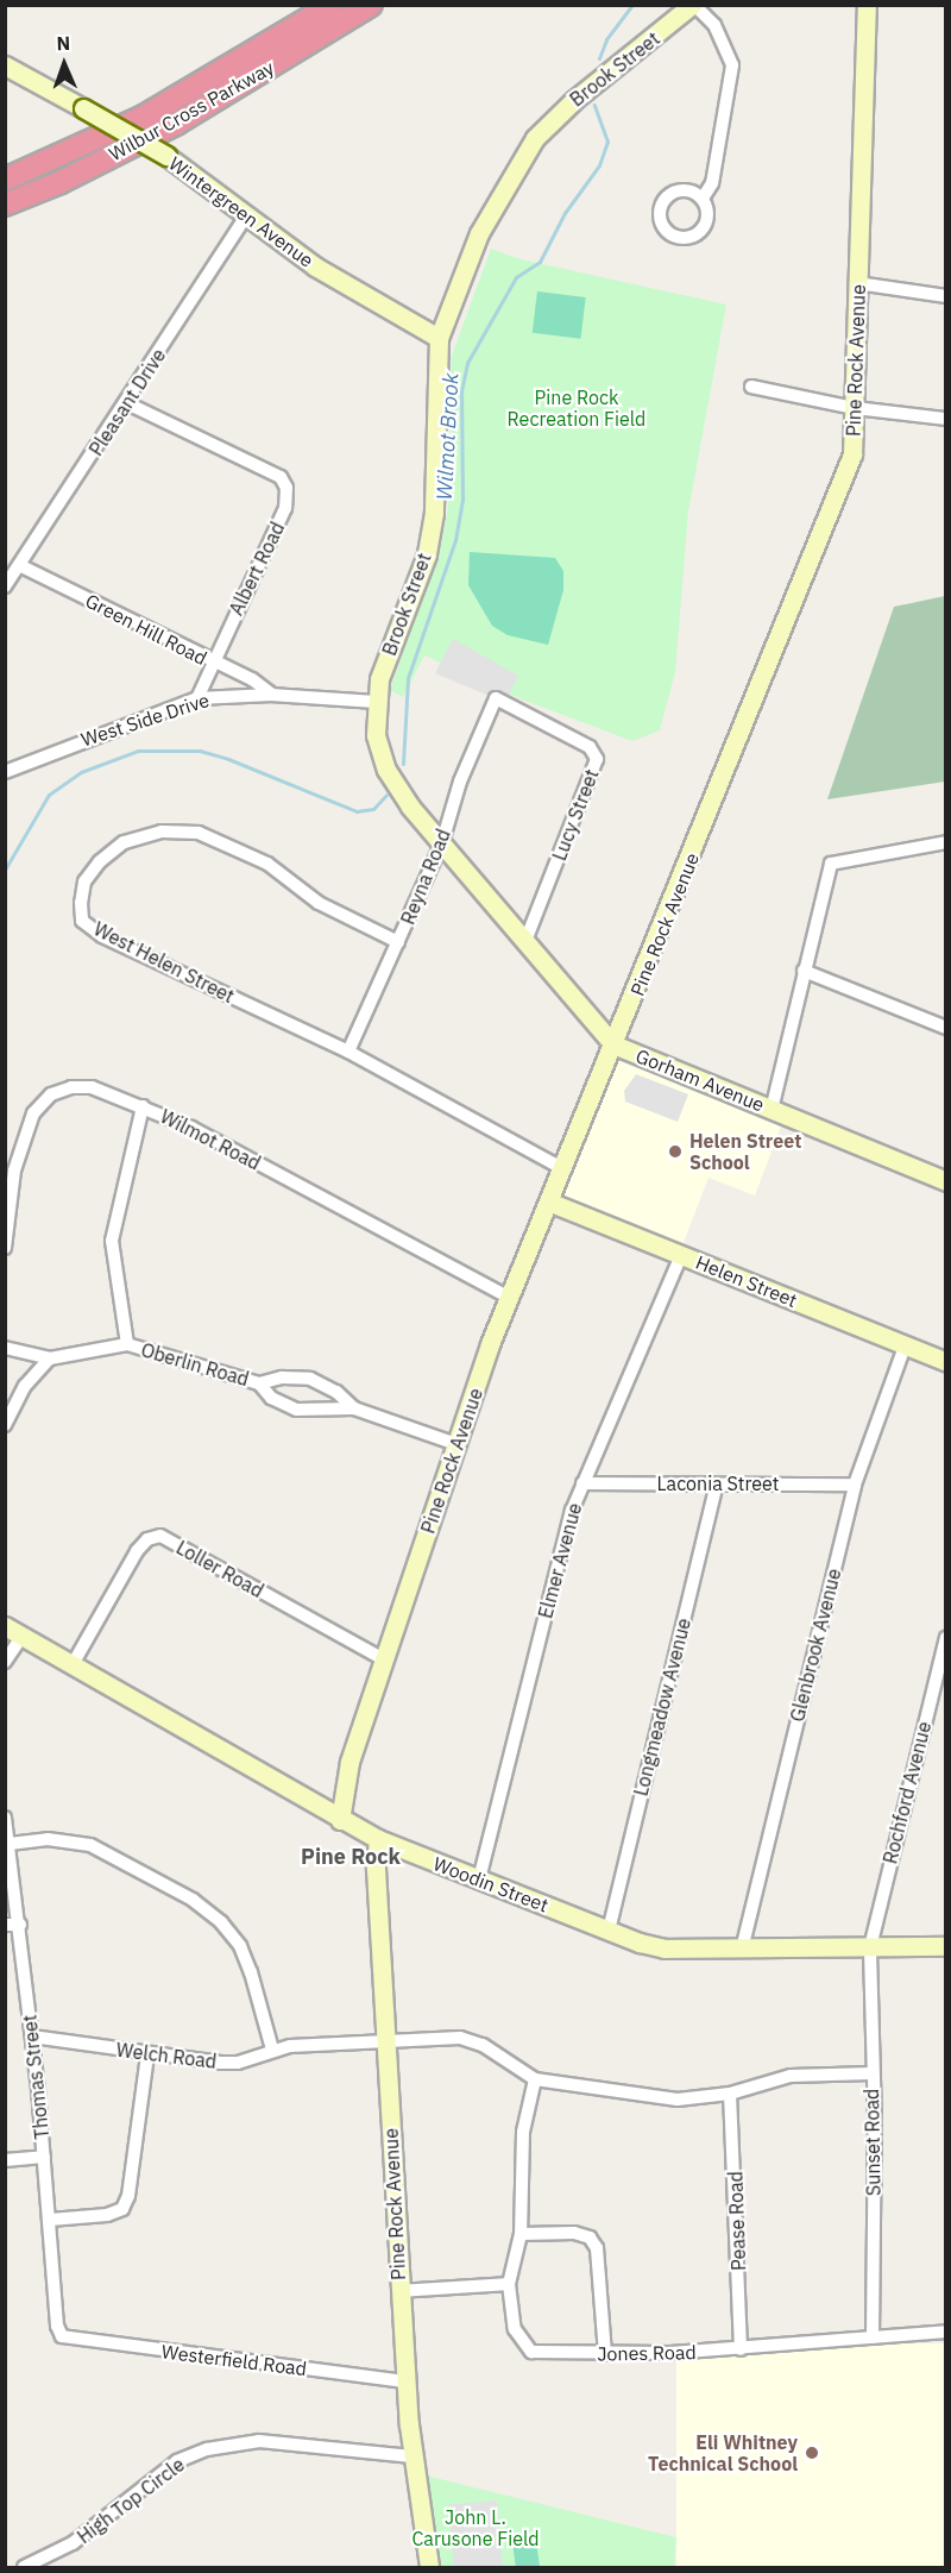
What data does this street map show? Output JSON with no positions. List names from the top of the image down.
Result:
{
  "streets": {
    "highway": ["Wilbur Cross Parkway"],
    "street": [
      "Brook Street",
      "Wintergreen Avenue",
      "Pine Rock Avenue",
      "Pleasant Drive",
      "Albert Road",
      "Green Hill Road",
      "West Side Drive",
      "Lucy Street",
      "Reyna Road",
      "West Helen Street",
      "Gorham Avenue",
      "Wilmot Road",
      "Helen Street",
      "Oberlin Road",
      "Laconia Street",
      "Elmer Avenue",
      "Loller Road",
      "Glenbrook Avenue",
      "Longmeadow Avenue",
      "Rochford Avenue",
      "Woodin Street",
      "Welch Road",
      "Thomas Street",
      "Sunset Road",
      "Pease Road",
      "Jones Road",
      "Westerfield Road",
      "High Top Circle"
    ]
  },
  "crossings": [
    ["Brook Street", "Wintergreen Avenue"],
    ["Brook Street", "Pine Rock Avenue"],
    ["Brook Street", "West Side Drive"],
    ["Brook Street", "Lucy Street"],
    ["Brook Street", "Reyna Road"],
    ["Brook Street", "Gorham Avenue"],
    ["Wintergreen Avenue", "Pleasant Drive"],
    ["Pine Rock Avenue", "West Helen Street"],
    ["Pine Rock Avenue", "Gorham Avenue"],
    ["Pine Rock Avenue", "Wilmot Road"],
    ["Pine Rock Avenue", "Helen Street"],
    ["Pine Rock Avenue", "Oberlin Road"],
    ["Pine Rock Avenue", "Loller Road"],
    ["Pine Rock Avenue", "Woodin Street"],
    ["Pine Rock Avenue", "Welch Road"],
    ["Pine Rock Avenue", "Westerfield Road"],
    ["Pine Rock Avenue", "High Top Circle"],
    ["Pleasant Drive", "Albert Road"],
    ["Pleasant Drive", "Green Hill Road"],
    ["Albert Road", "Green Hill Road"],
    ["Albert Road", "West Side Drive"],
    ["Green Hill Road", "West Side Drive"],
    ["Lucy Street", "Reyna Road"],
    ["Reyna Road", "West Helen Street"],
    ["Helen Street", "Elmer Avenue"],
    ["Helen Street", "Glenbrook Avenue"],
    ["Laconia Street", "Elmer Avenue"],
    ["Laconia Street", "Glenbrook Avenue"],
    ["Laconia Street", "Longmeadow Avenue"],
    ["Elmer Avenue", "Woodin Street"],
    ["Loller Road", "Woodin Street"],
    ["Glenbrook Avenue", "Woodin Street"],
    ["Longmeadow Avenue", "Woodin Street"],
    ["Rochford Avenue", "Woodin Street"],
    ["Rochford Avenue", "Sunset Road"],
    ["Woodin Street", "Sunset Road"],
    ["Welch Road", "Thomas Street"],
    ["Thomas Street", "Westerfield Road"],
    ["Sunset Road", "Jones Road"],
    ["Pease Road", "Jones Road"]
  ],
  "districts": ["Pine Rock"],
  "water": ["Wilmot Brook"],
  "parks": ["Pine Rock Recreation Field", "John L. Carusone Field"],
  "places": ["Helen Street School", "Eli Whitney Technical School"],
  "north": "top"
}
